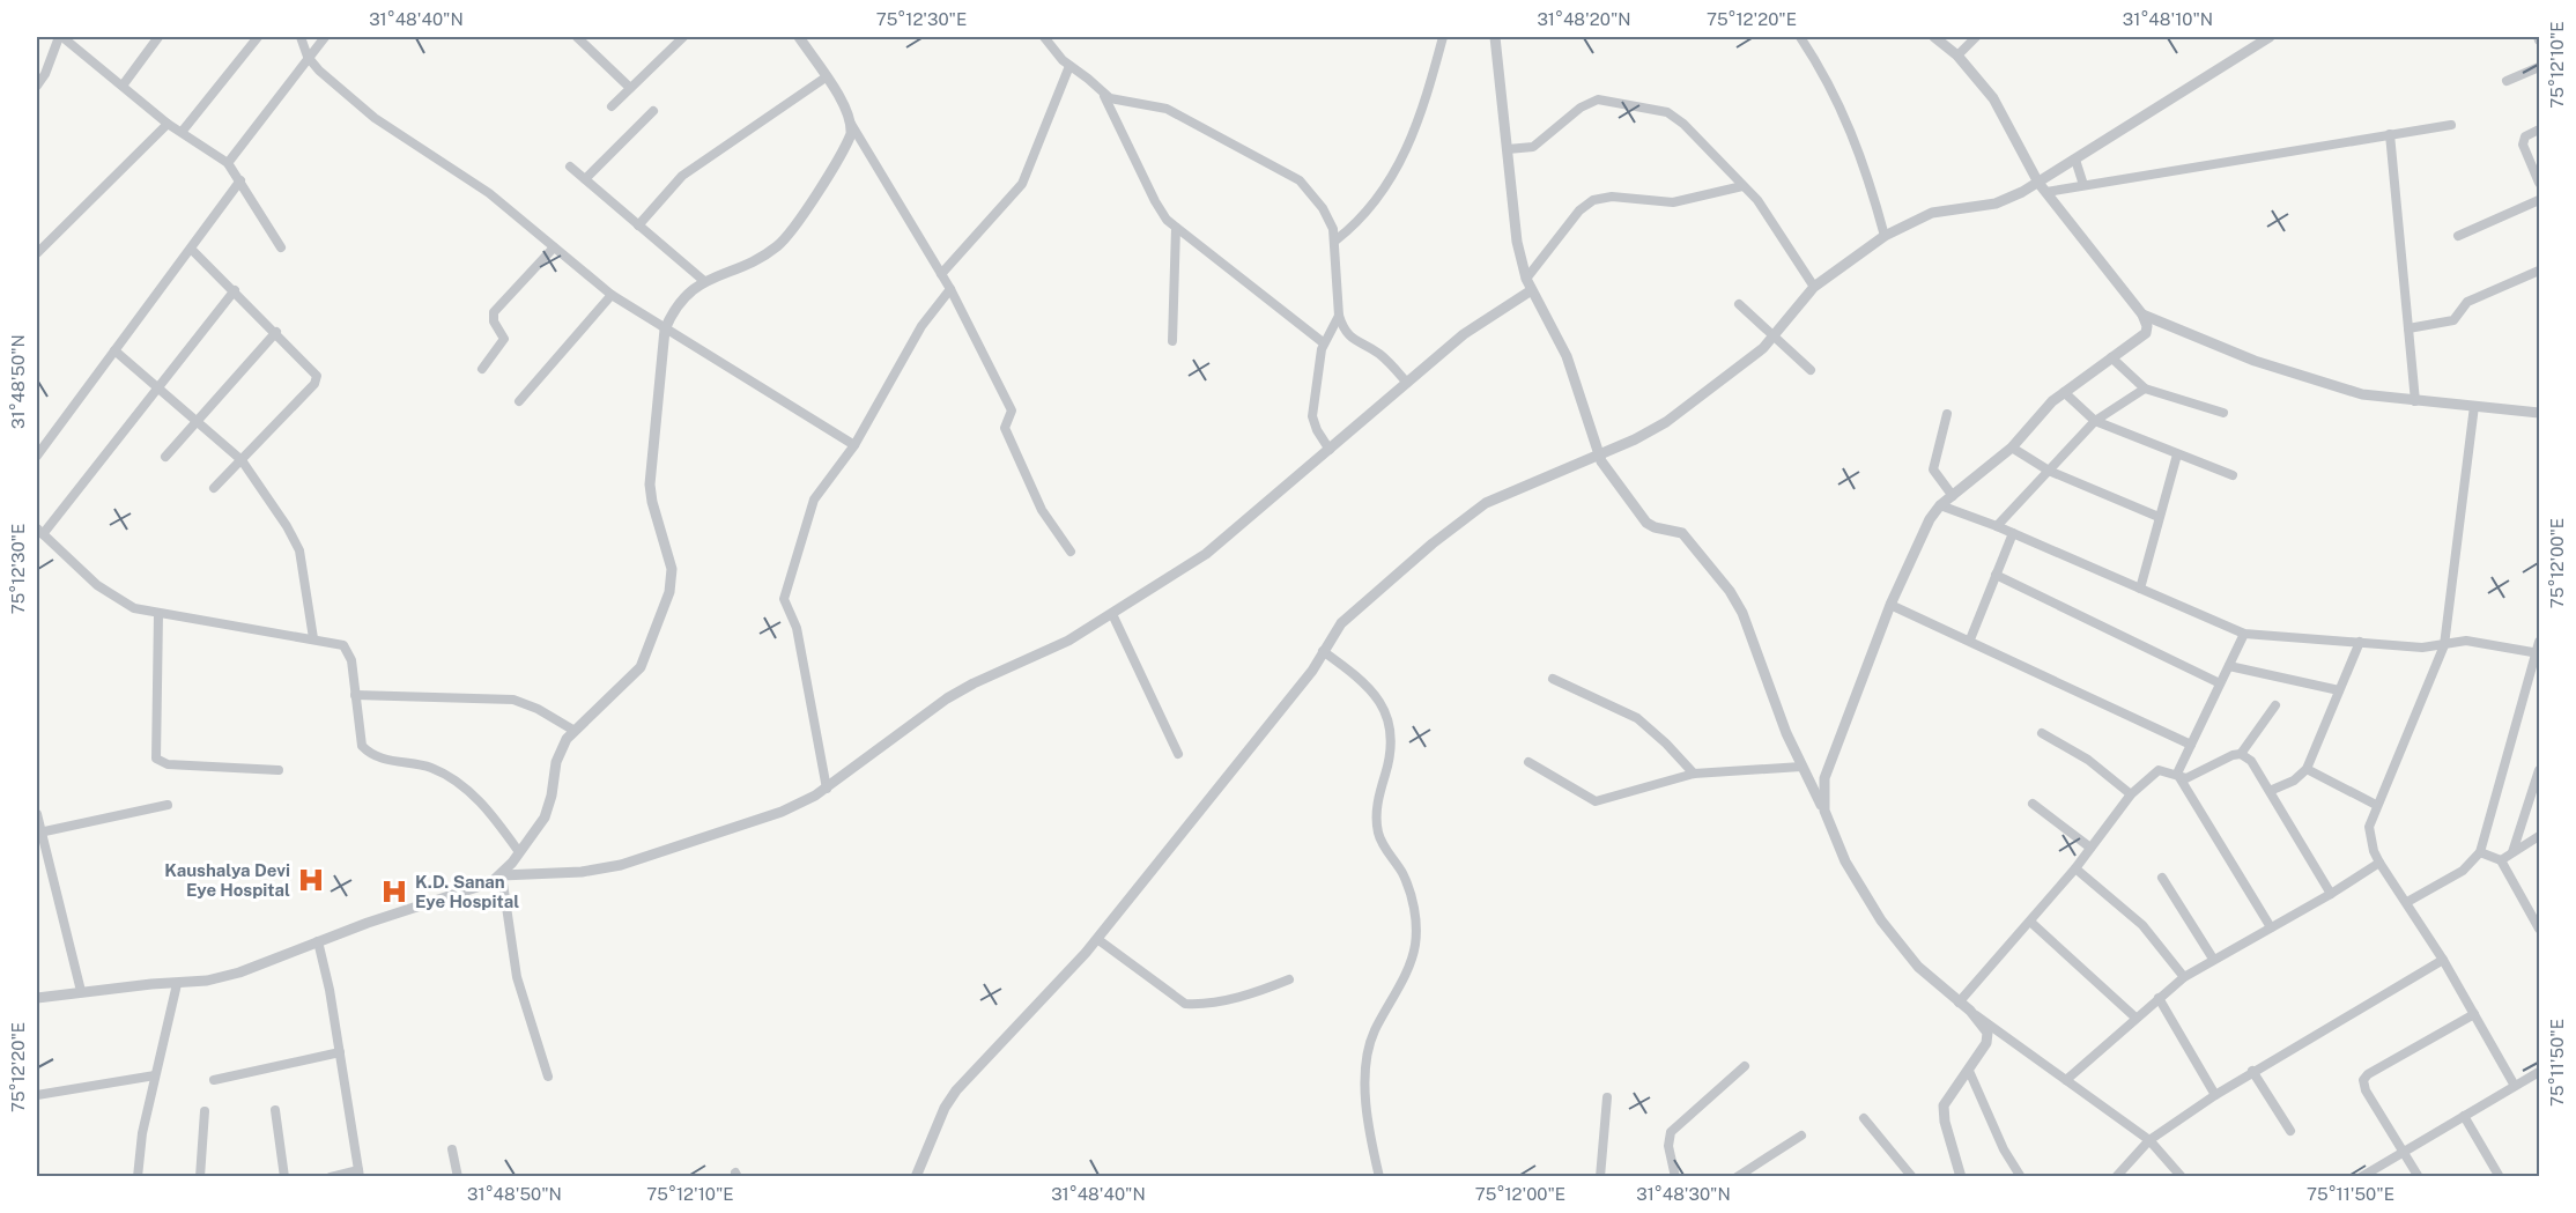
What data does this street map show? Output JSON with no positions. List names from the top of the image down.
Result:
{
  "places": {
    "hospital": ["Kaushalya Devi Eye Hospital", "K.D. Sanan Eye Hospital"]
  },
  "coordinates": [
    "31°48'40\"N",
    "75°12'30\"E",
    "31°48'20\"N",
    "75°12'20\"E",
    "31°48'10\"N",
    "75°12'10\"E",
    "31°48'50\"N",
    "75°12'00\"E",
    "75°11'50\"E",
    "31°48'30\"N"
  ]
}
